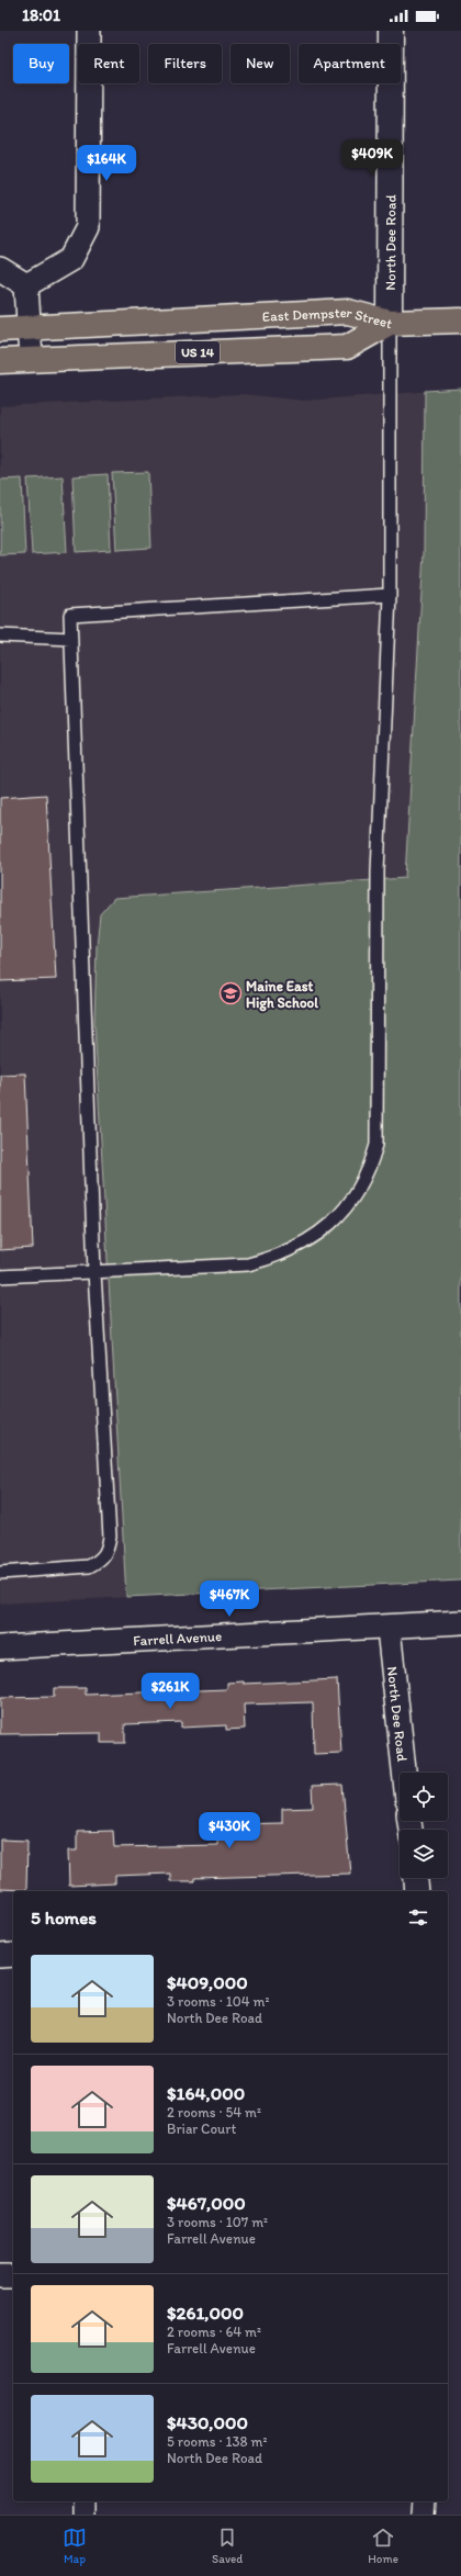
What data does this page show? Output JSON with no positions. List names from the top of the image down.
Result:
{
  "streets": {
    "main road": ["East Dempster Street", "US 14"],
    "street": ["North Dee Road", "Farrell Avenue"]
  },
  "crossings": [
    ["North Dee Road", "East Dempster Street"],
    ["North Dee Road", "US 14"],
    ["North Dee Road", "Farrell Avenue"],
    ["East Dempster Street", "US 14"]
  ],
  "places": {
    "school or university": ["Maine East High School"]
  },
  "page": {
    "status": "18:01",
    "chip": [
      "Buy",
      "Rent",
      "Filters",
      "New",
      "Apartment"
    ],
    "price": [
      "$409K",
      "$164K",
      "$467K",
      "$261K",
      "$430K"
    ],
    "heading": "5 homes",
    "list": [
      {
        "name": "$409,000",
        "note": "3 rooms · 104 m² · North Dee Road"
      },
      {
        "name": "$164,000",
        "note": "2 rooms · 54 m² · Briar Court"
      },
      {
        "name": "$467,000",
        "note": "3 rooms · 107 m² · Farrell Avenue"
      },
      {
        "name": "$261,000",
        "note": "2 rooms · 64 m² · Farrell Avenue"
      },
      {
        "name": "$430,000",
        "note": "5 rooms · 138 m² · North Dee Road"
      }
    ],
    "tabs": ["Map", "Saved", "Home"]
  }
}
